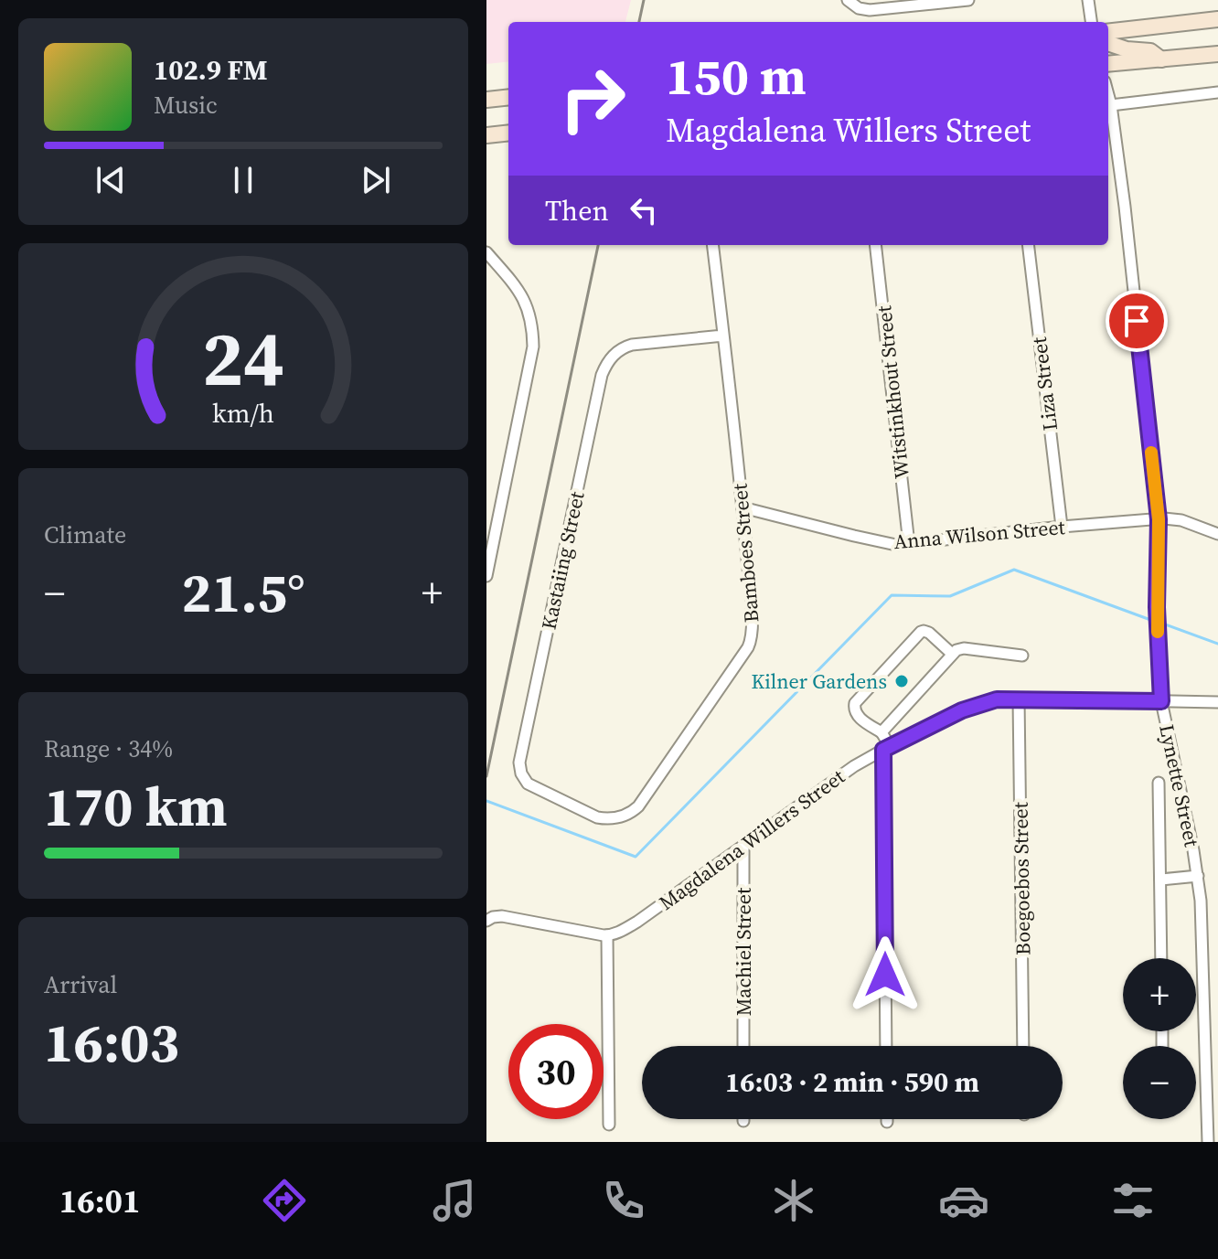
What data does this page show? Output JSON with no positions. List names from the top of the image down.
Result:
{
  "streets": {
    "street": [
      "Liza Street",
      "Witstinkhout Street",
      "Anna Wilson Street",
      "Bamboes Street",
      "Kastaiing Street",
      "Lynette Street",
      "Magdalena Willers Street",
      "Boegoebos Street",
      "Machiel Street"
    ]
  },
  "crossings": [
    ["Liza Street", "Anna Wilson Street"],
    ["Witstinkhout Street", "Anna Wilson Street"],
    ["Anna Wilson Street", "Bamboes Street"],
    ["Anna Wilson Street", "Lynette Street"],
    ["Bamboes Street", "Kastaiing Street"],
    ["Lynette Street", "Magdalena Willers Street"],
    ["Magdalena Willers Street", "Boegoebos Street"],
    ["Magdalena Willers Street", "Machiel Street"]
  ],
  "places": ["Kilner Gardens"],
  "page": {
    "turn": ["150 m", "Magdalena Willers Street"],
    "song": ["102.9 FM", "Music"],
    "then": "Then",
    "tile": [
      "Climate",
      ["Range · 34%", "170 km"],
      ["Arrival", "16:03"]
    ],
    "heat": ["−", "21.5°", "+"],
    "map_buttons": ["+", "−"],
    "limit": "30",
    "trip": "16:03 · 2 min · 590 m",
    "tabs": "16:01",
    "gauge": ["24", "km/h"]
  }
}
